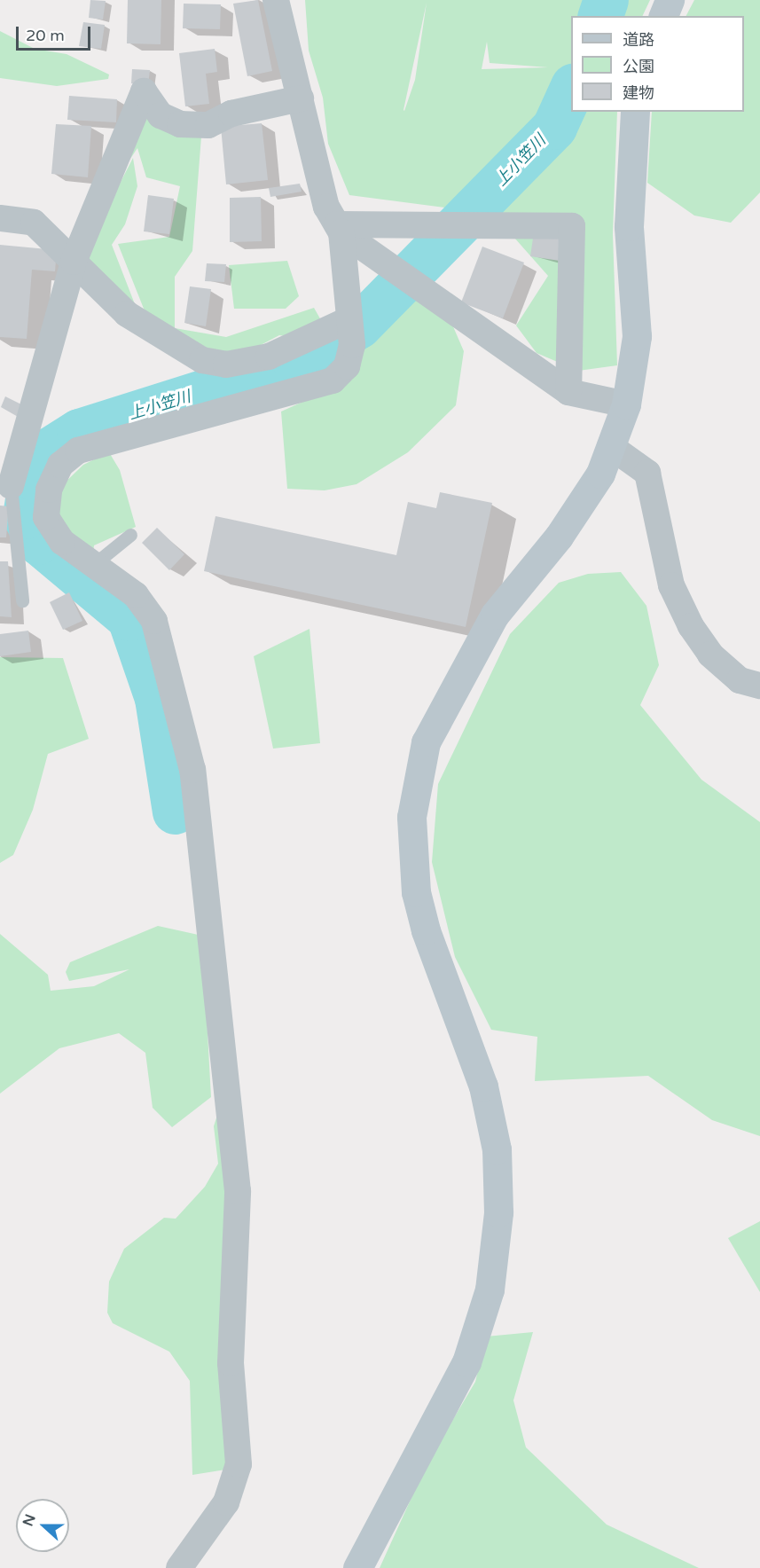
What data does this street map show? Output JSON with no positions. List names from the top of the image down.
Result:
{
  "water": ["上小笠川"],
  "legend": ["道路", "公園", "建物"],
  "scale_bar": "20 m",
  "north": "left"
}
